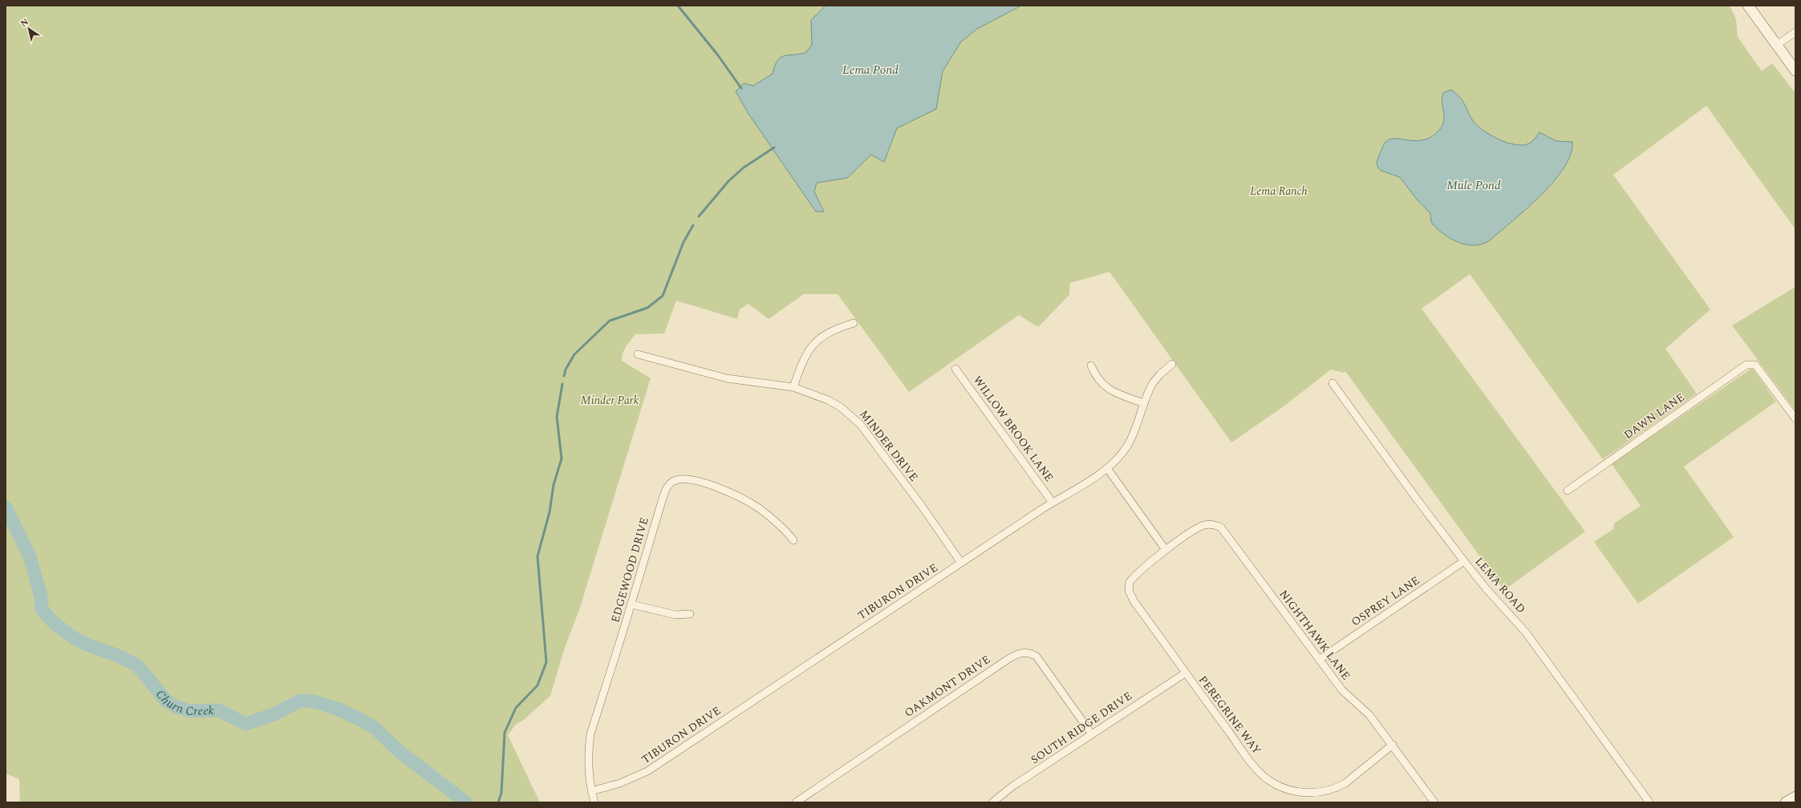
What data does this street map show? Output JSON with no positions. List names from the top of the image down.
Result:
{
  "streets": {
    "street": [
      "DAWN LANE",
      "WILLOW BROOK LANE",
      "MINDER DRIVE",
      "EDGEWOOD DRIVE",
      "LEMA ROAD",
      "TIBURON DRIVE",
      "OSPREY LANE",
      "NIGHTHAWK LANE",
      "OAKMONT DRIVE",
      "PEREGRINE WAY",
      "SOUTH RIDGE DRIVE"
    ]
  },
  "crossings": [
    ["WILLOW BROOK LANE", "TIBURON DRIVE"],
    ["MINDER DRIVE", "TIBURON DRIVE"],
    ["EDGEWOOD DRIVE", "TIBURON DRIVE"],
    ["LEMA ROAD", "OSPREY LANE"],
    ["OSPREY LANE", "NIGHTHAWK LANE"],
    ["NIGHTHAWK LANE", "PEREGRINE WAY"],
    ["OAKMONT DRIVE", "SOUTH RIDGE DRIVE"],
    ["PEREGRINE WAY", "SOUTH RIDGE DRIVE"]
  ],
  "water": ["Lema Pond", "Mule Pond", "Churn Creek"],
  "parks": ["Lema Ranch", "Minder Park"],
  "north": "top left"
}
